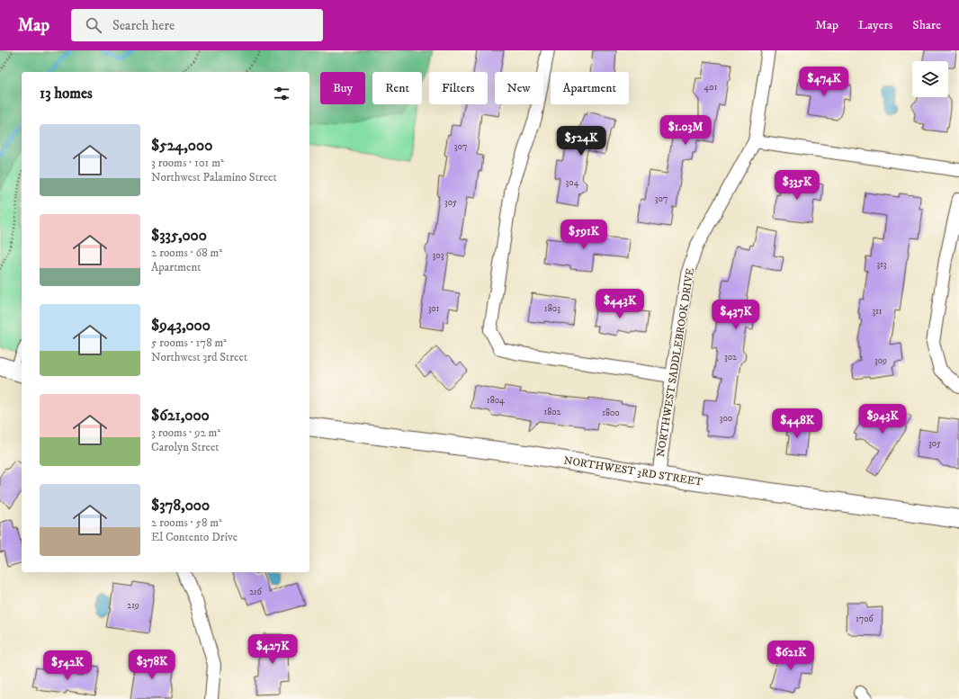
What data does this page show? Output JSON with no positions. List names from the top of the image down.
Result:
{
  "streets": {
    "street": ["NORTHWEST SADDLEBROOK DRIVE", "NORTHWEST 3RD STREET"]
  },
  "crossings": [
    ["NORTHWEST SADDLEBROOK DRIVE", "NORTHWEST 3RD STREET"]
  ],
  "house_numbers": [
    "401",
    "307",
    "304",
    "307",
    "305",
    "303",
    "313",
    "301",
    "1803",
    "311",
    "302",
    "309",
    "1804",
    "1802",
    "1800",
    "300",
    "305",
    "216",
    "219",
    "1706"
  ],
  "page": {
    "header": "Map",
    "search": "Search here",
    "nav": ["Map", "Layers", "Share"],
    "price": [
      "$474K",
      "$1.03M",
      "$524K",
      "$335K",
      "$591K",
      "$443K",
      "$437K",
      "$943K",
      "$448K",
      "$427K",
      "$621K",
      "$378K",
      "$542K"
    ],
    "chip": [
      "Buy",
      "Rent",
      "Filters",
      "New",
      "Apartment"
    ],
    "heading": "13 homes",
    "list": [
      {
        "name": "$524,000",
        "note": "3 rooms · 101 m² · Northwest Palamino Street"
      },
      {
        "name": "$335,000",
        "note": "2 rooms · 68 m² · Apartment"
      },
      {
        "name": "$943,000",
        "note": "5 rooms · 178 m² · Northwest 3rd Street"
      },
      {
        "name": "$621,000",
        "note": "3 rooms · 92 m² · Carolyn Street"
      },
      {
        "name": "$378,000",
        "note": "2 rooms · 58 m² · El Contento Drive"
      }
    ]
  }
}
